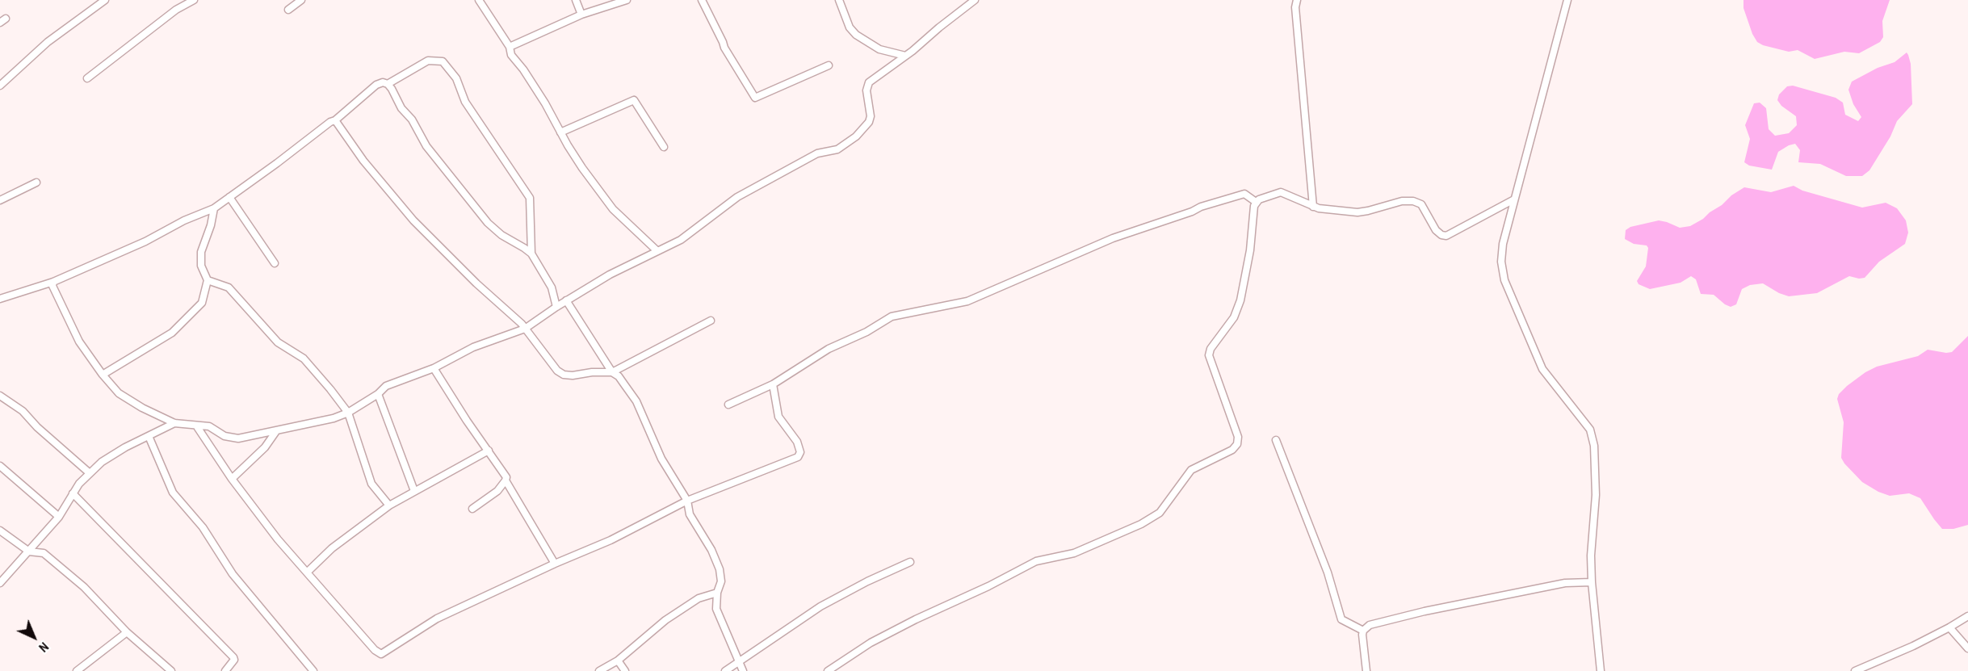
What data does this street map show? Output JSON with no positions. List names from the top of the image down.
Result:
{
  "north": "bottom right"
}
